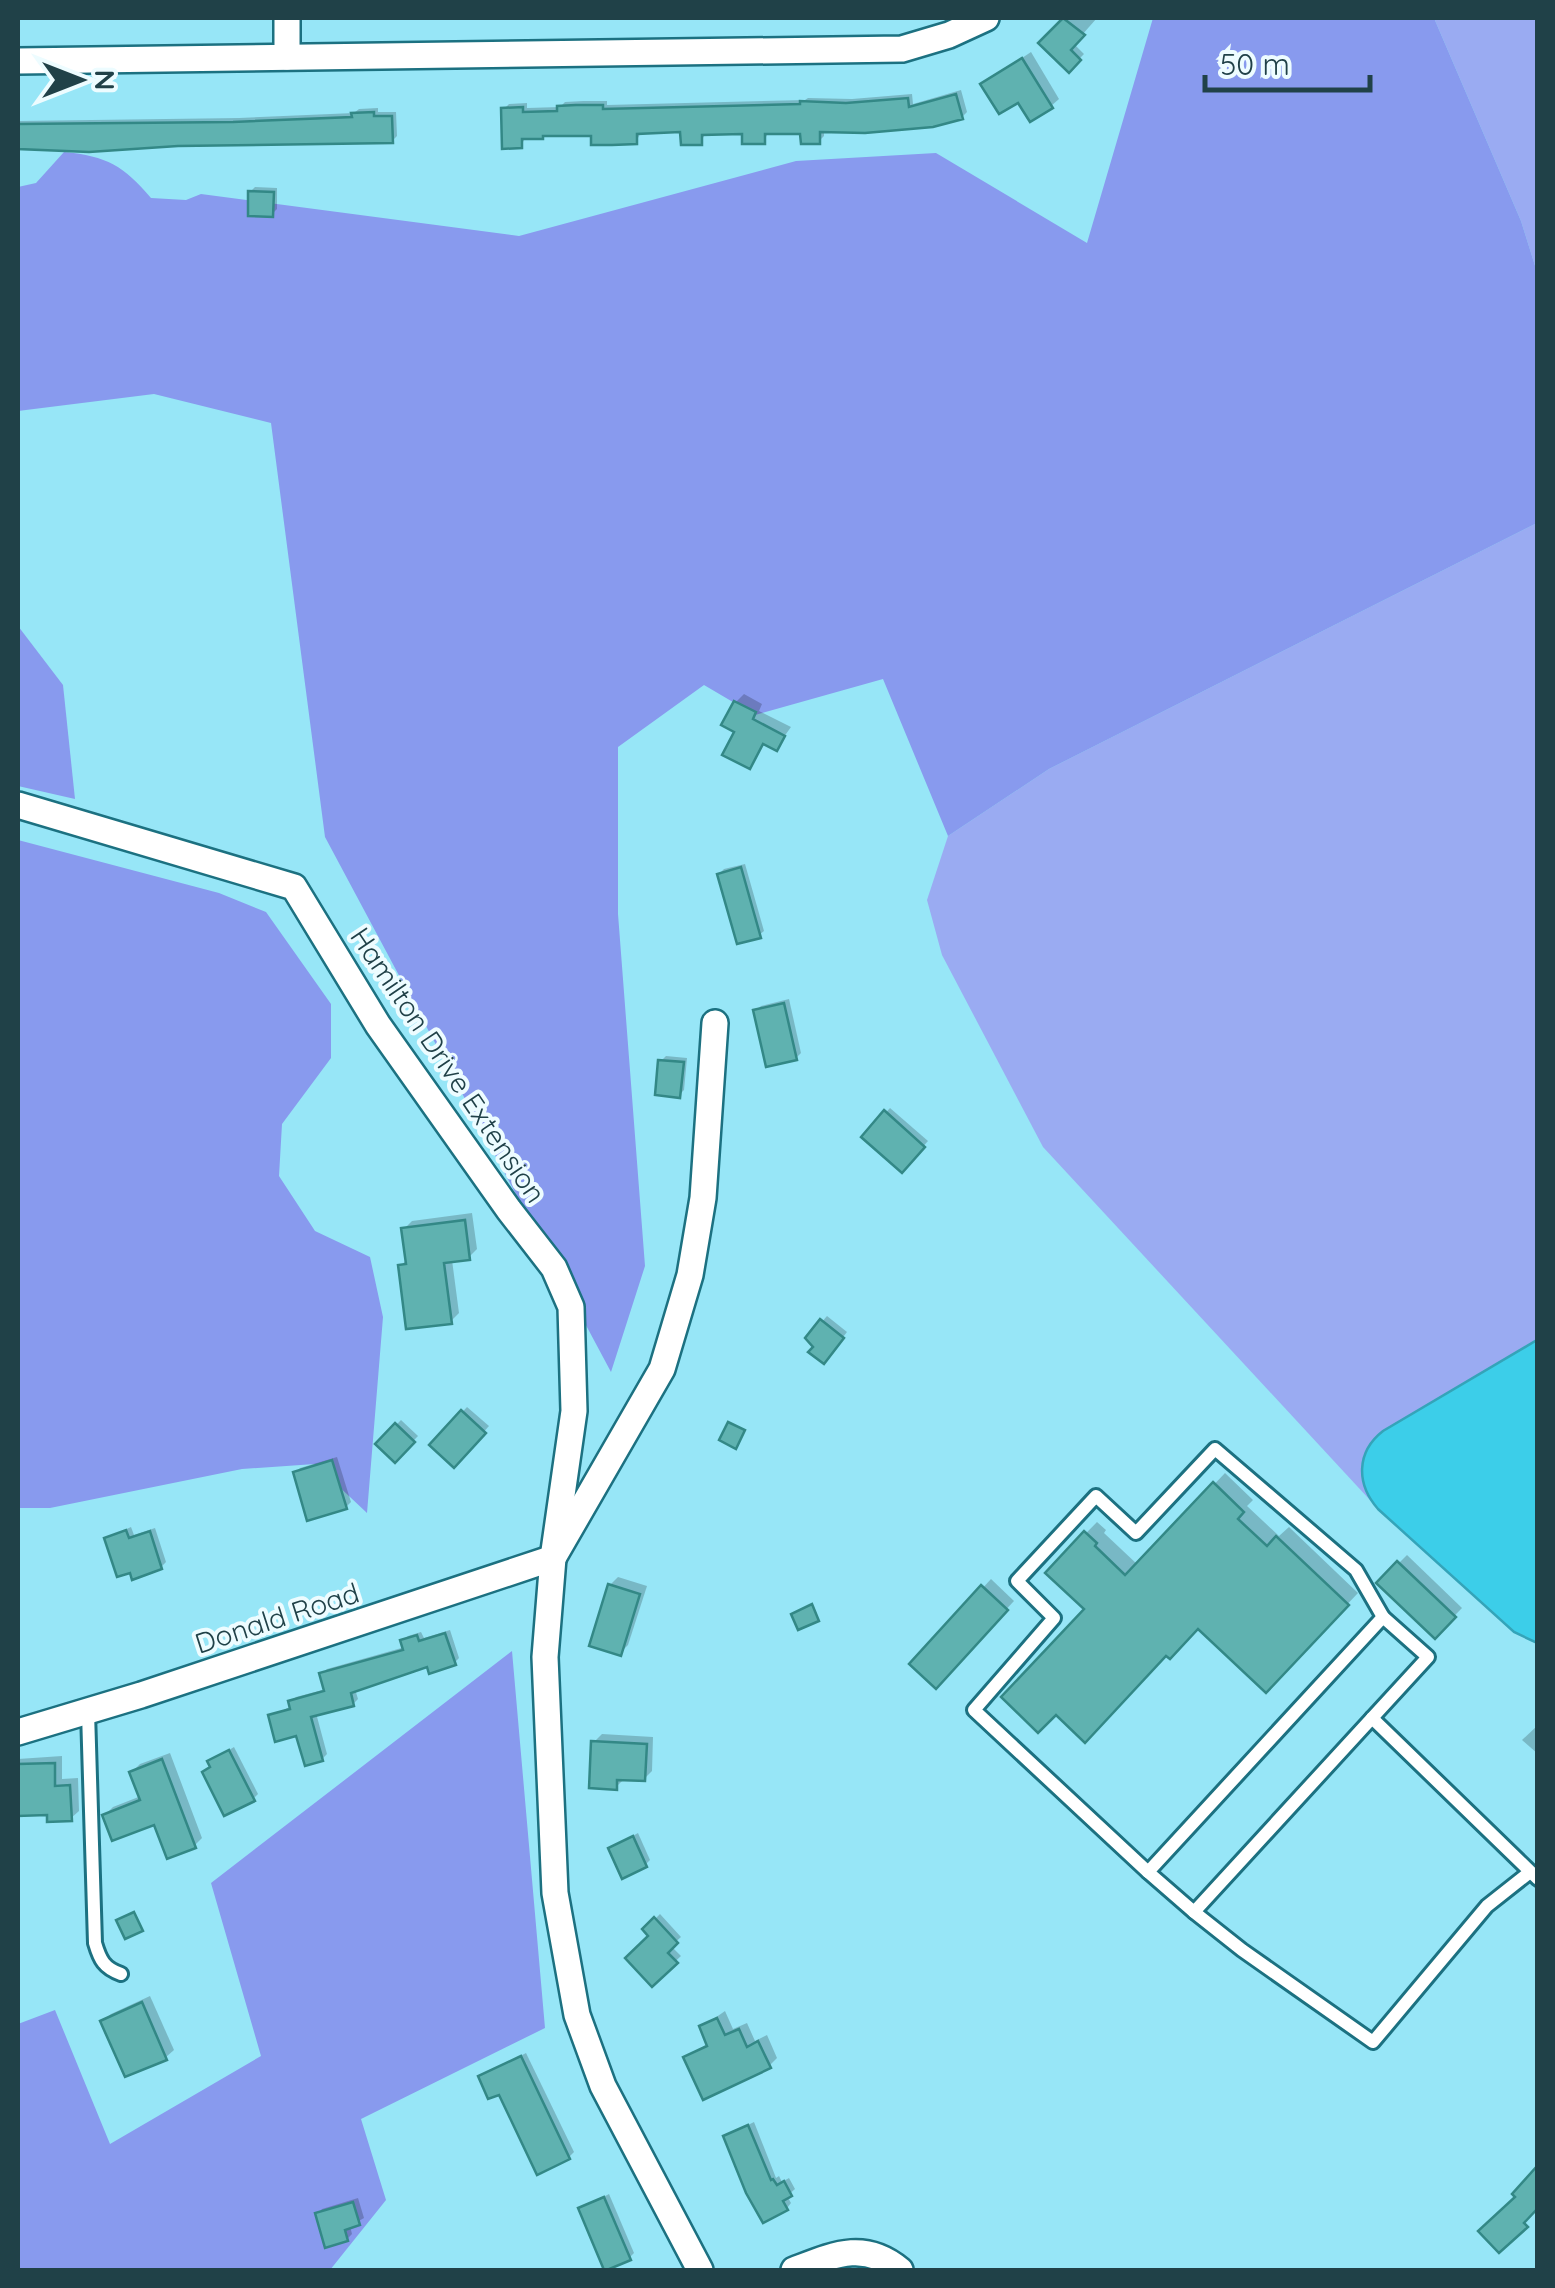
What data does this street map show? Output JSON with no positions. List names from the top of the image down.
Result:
{
  "streets": {
    "street": ["Hamilton Drive Extension", "Donald Road"]
  },
  "crossings": [
    ["Hamilton Drive Extension", "Donald Road"]
  ],
  "scale_bar": "50 m",
  "north": "right"
}
